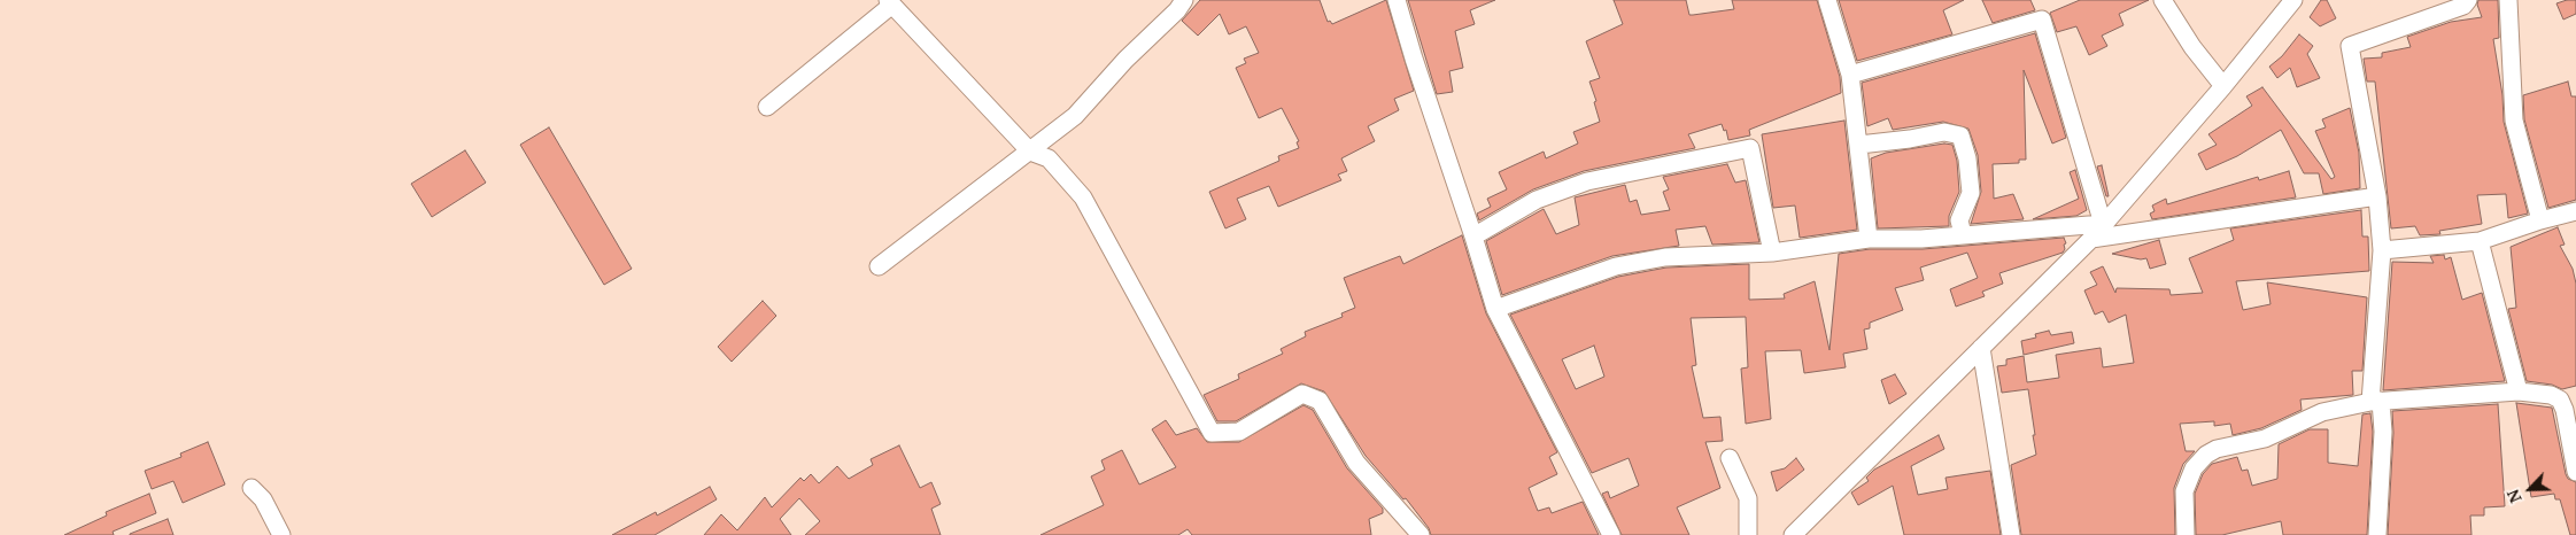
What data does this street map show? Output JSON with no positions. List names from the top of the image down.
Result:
{
  "north": "bottom left"
}
